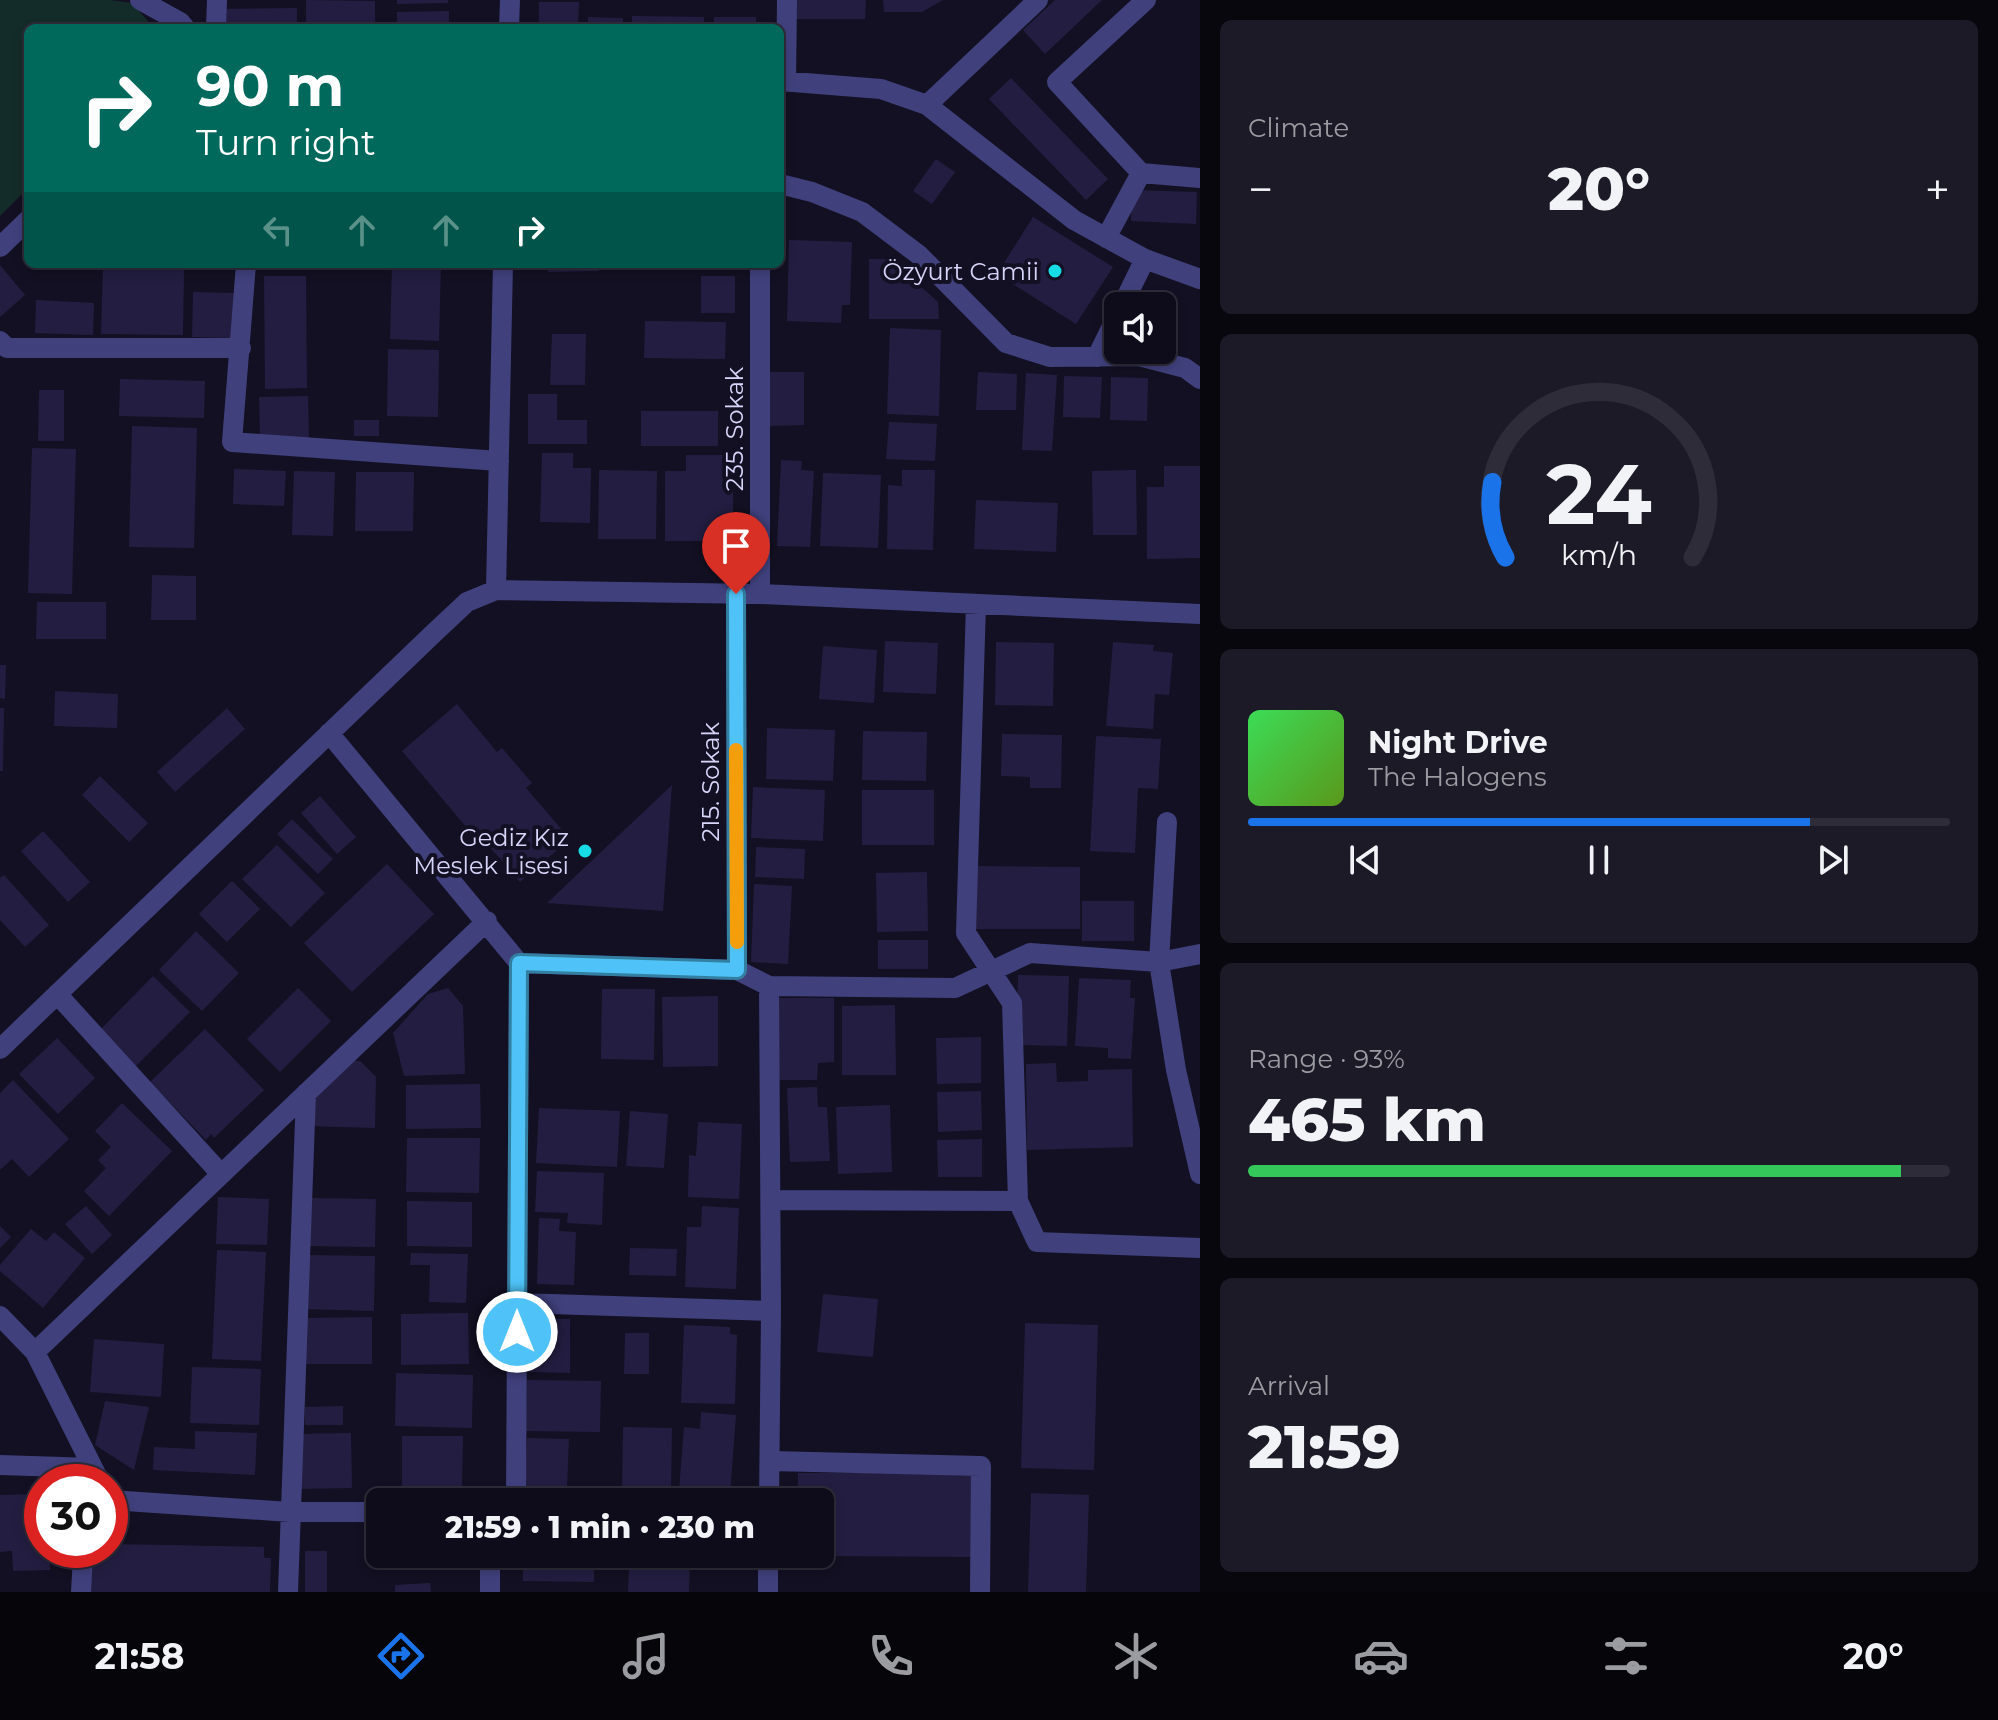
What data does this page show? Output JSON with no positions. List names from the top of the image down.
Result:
{
  "streets": {
    "street": ["235. Sokak", "215. Sokak"]
  },
  "places": ["Özyurt Camii", "Gediz Kız Meslek Lisesi"],
  "page": {
    "tile": [
      "Climate",
      ["Range · 93%", "465 km"],
      ["Arrival", "21:59"]
    ],
    "turn": ["90 m", "Turn right"],
    "heat": ["−", "20°", "+"],
    "song": ["Night Drive", "The Halogens"],
    "limit": "30",
    "trip": "21:59 · 1 min · 230 m",
    "tabs": ["21:58", "20°"],
    "gauge": ["24", "km/h"]
  }
}
